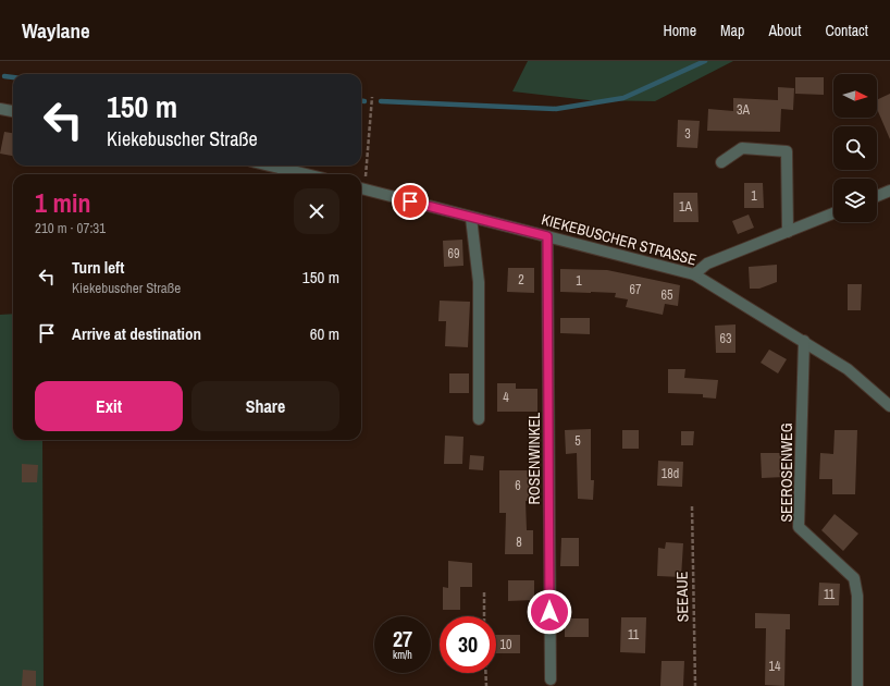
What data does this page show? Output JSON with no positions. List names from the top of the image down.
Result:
{
  "streets": {
    "street": ["KIEKEBUSCHER STRASSE", "ROSENWINKEL", "SEEROSENWEG"],
    "path": ["SEEAUE"]
  },
  "crossings": [
    ["KIEKEBUSCHER STRASSE", "ROSENWINKEL"],
    ["KIEKEBUSCHER STRASSE", "SEEROSENWEG"]
  ],
  "house_numbers": [
    "3A",
    "3",
    "1",
    "1A",
    "69",
    "2",
    "1",
    "67",
    "65",
    "63",
    "4",
    "5",
    "18d",
    "6",
    "8",
    "11",
    "11",
    "10",
    "14"
  ],
  "north": "right",
  "page": {
    "header": "Waylane",
    "nav": [
      "Home",
      "Map",
      "About",
      "Contact"
    ],
    "turn": ["150 m", "Kiekebuscher Straße"],
    "heading": ["1 min", "210 m · 07:31"],
    "list": [
      {
        "name": "Turn left",
        "note": "Kiekebuscher Straße",
        "value": "150 m"
      },
      {
        "name": "Arrive at destination",
        "value": "60 m"
      }
    ],
    "buttons": ["Exit", "Share"],
    "speed": "27 km/h",
    "limit": "30"
  }
}
